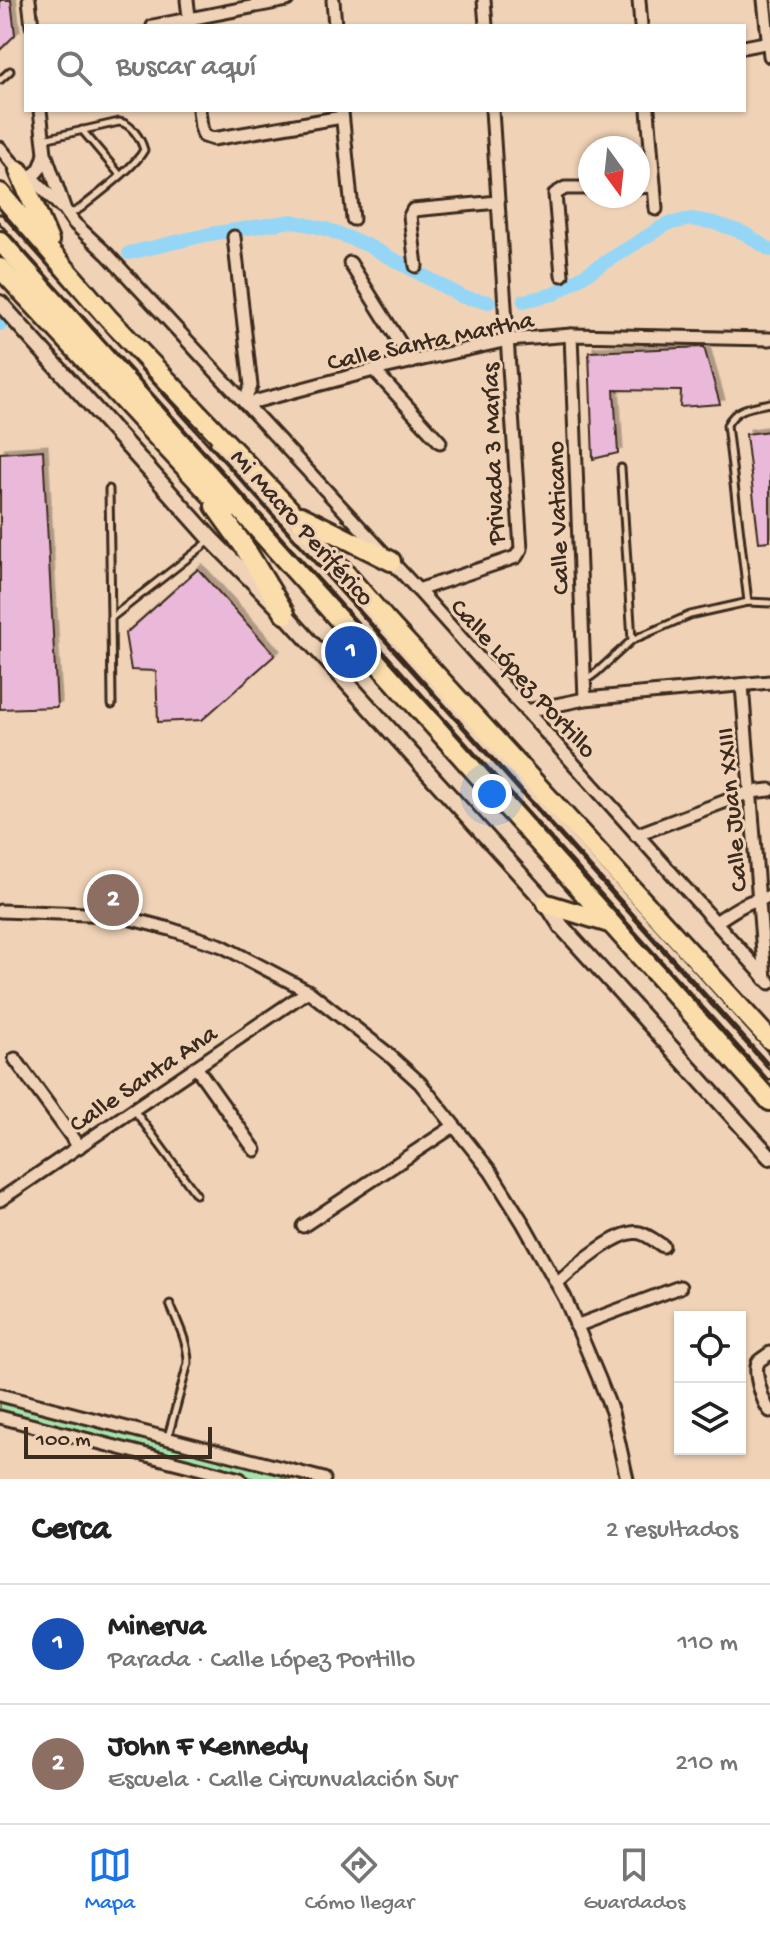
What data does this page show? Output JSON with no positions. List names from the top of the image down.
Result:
{
  "streets": {
    "street": [
      "Calle Santa Martha",
      "Privada 3 Marías",
      "Calle Vaticano",
      "Calle López Portillo",
      "Calle Juan XXIII",
      "Calle Santa Ana"
    ],
    "lane": ["Mi Macro Periférico"]
  },
  "crossings": [
    ["Calle Santa Martha", "Privada 3 Marías"],
    ["Calle Santa Martha", "Calle Vaticano"],
    ["Calle Santa Martha", "Calle López Portillo"],
    ["Privada 3 Marías", "Calle López Portillo"],
    ["Calle López Portillo", "Calle Juan XXIII"]
  ],
  "scale_bar": "100 m",
  "north": "bottom",
  "page": {
    "search": "Buscar aquí",
    "pins": ["1", "2"],
    "scale": "100 m",
    "heading": ["Cerca", "2 resultados"],
    "list": [
      {
        "mark": "1",
        "name": "Minerva",
        "note": "Parada · Calle López Portillo",
        "value": "110 m"
      },
      {
        "mark": "2",
        "name": "John F Kennedy",
        "note": "Escuela · Calle Circunvalación Sur",
        "value": "210 m"
      }
    ],
    "nav": ["Mapa", "Cómo llegar", "Guardados"]
  }
}
